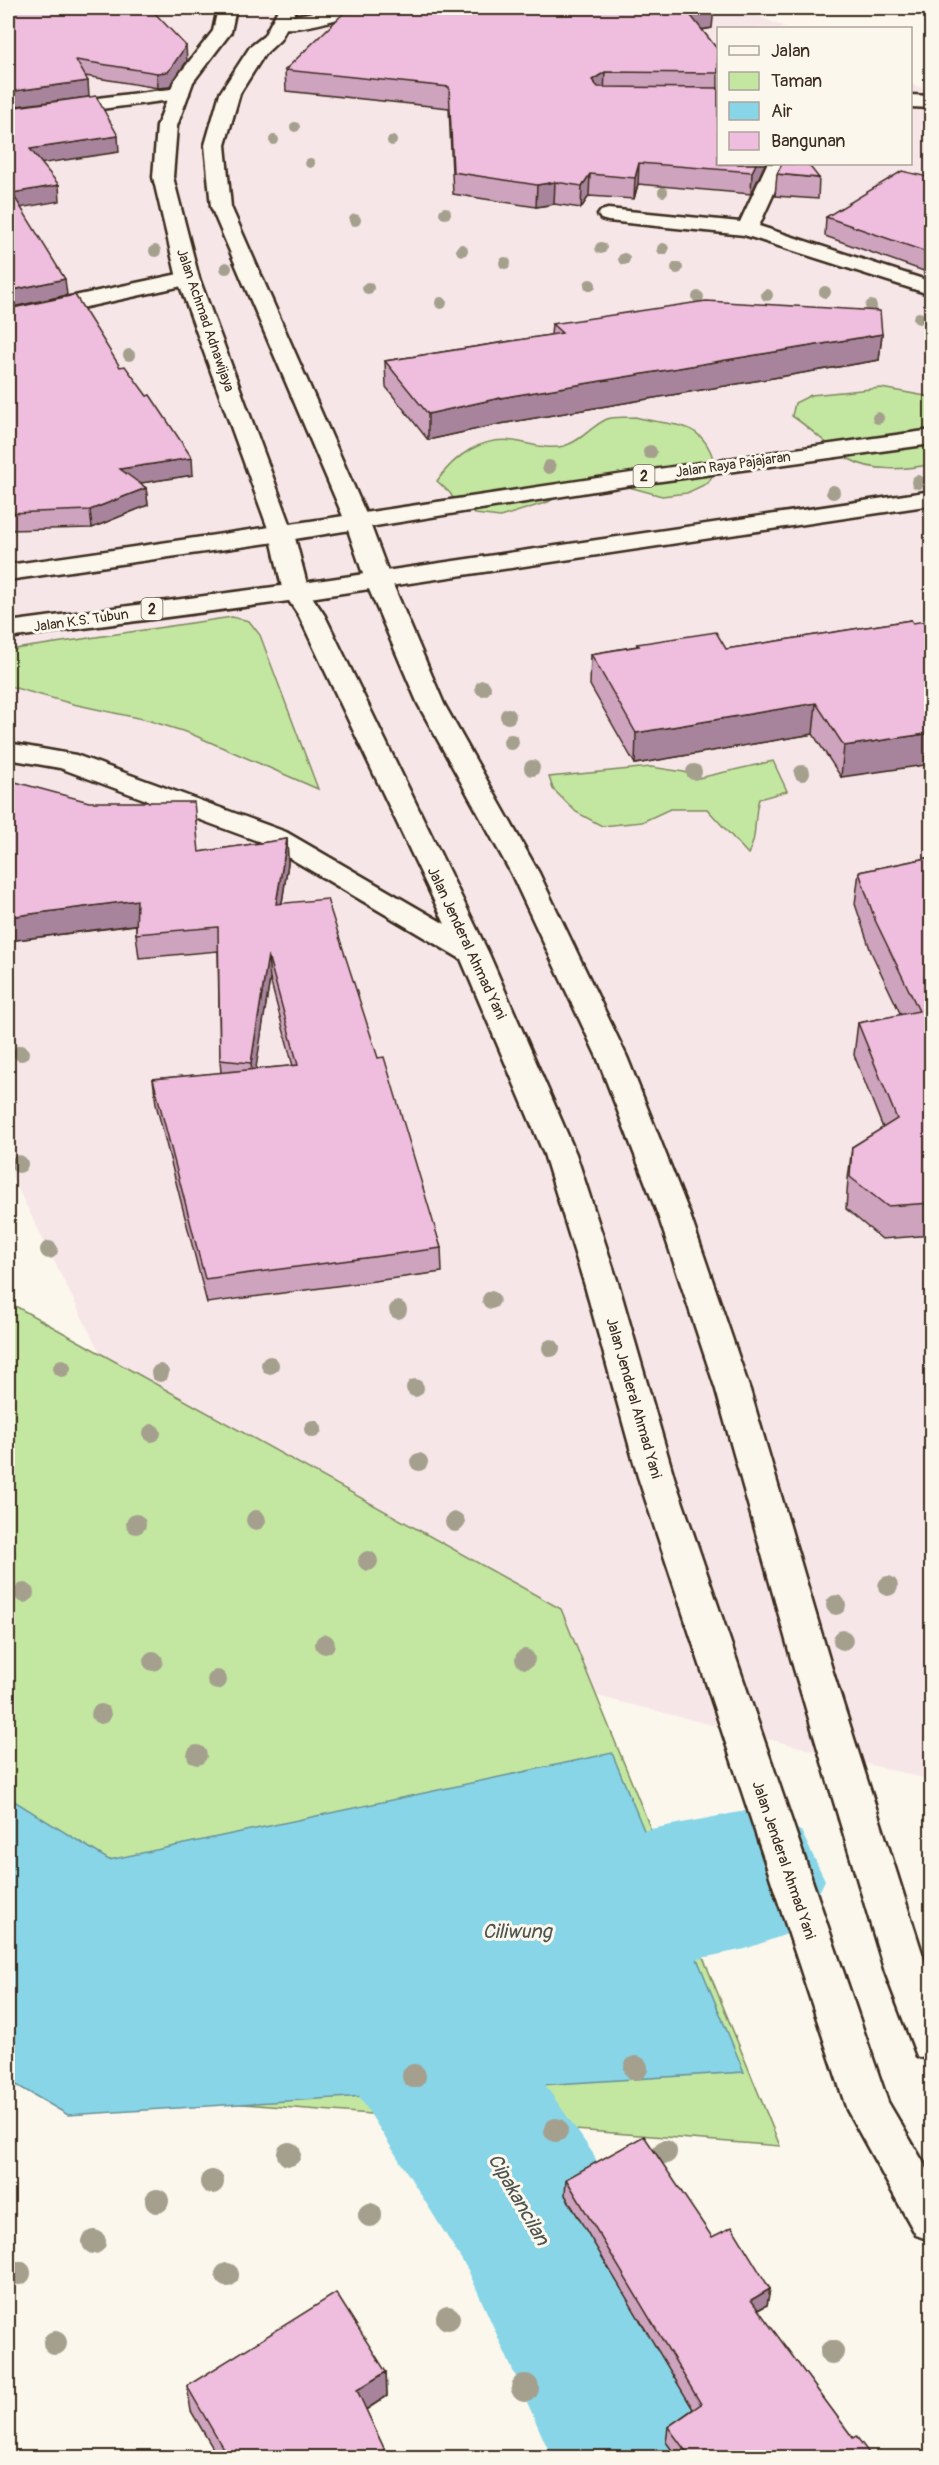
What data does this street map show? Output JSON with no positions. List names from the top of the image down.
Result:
{
  "streets": {
    "main road": [
      "Jalan Achmad Adnawijaya",
      "Jalan Raya Pajajaran",
      "2",
      "Jalan K.S. Tubun",
      "Jalan Jenderal Ahmad Yani"
    ]
  },
  "crossings": [
    ["Jalan Achmad Adnawijaya", "2"],
    ["Jalan Achmad Adnawijaya", "Jalan K.S. Tubun"],
    ["Jalan Achmad Adnawijaya", "Jalan Jenderal Ahmad Yani"],
    ["Jalan Raya Pajajaran", "2"],
    ["2", "Jalan K.S. Tubun"],
    ["2", "Jalan Jenderal Ahmad Yani"],
    ["Jalan K.S. Tubun", "Jalan Jenderal Ahmad Yani"]
  ],
  "water": ["Ciliwung", "Cipakancilan"],
  "legend": [
    "Jalan",
    "Taman",
    "Air",
    "Bangunan"
  ]
}
